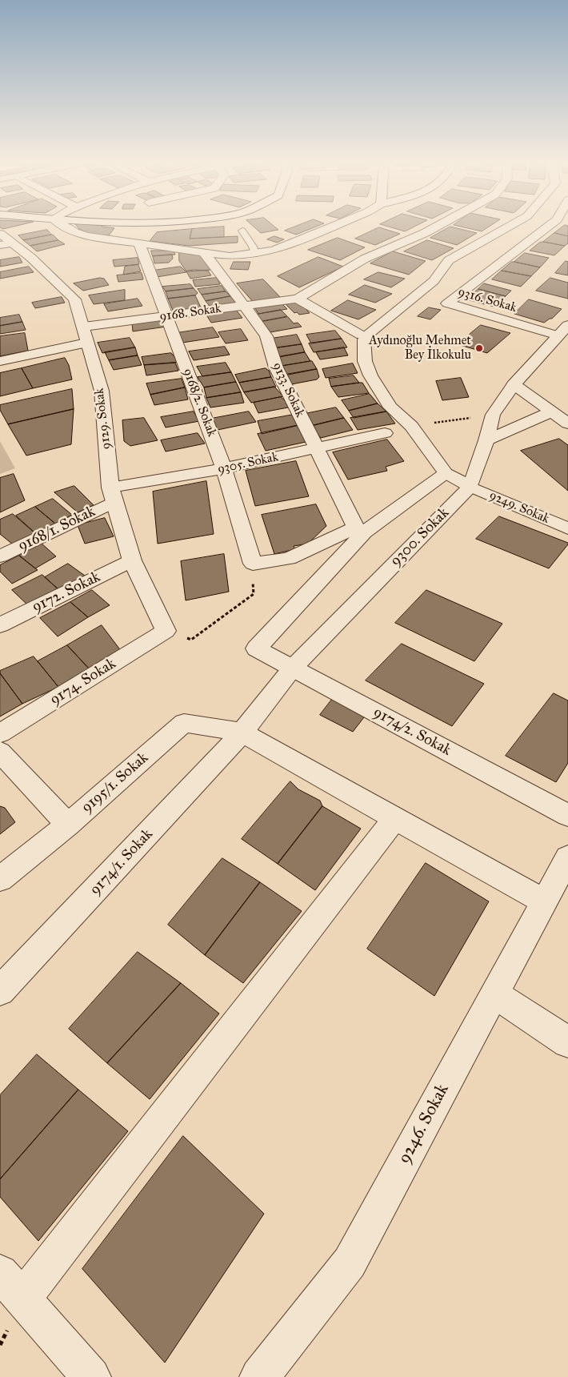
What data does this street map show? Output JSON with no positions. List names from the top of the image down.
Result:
{
  "streets": {
    "street": [
      "9316. Sokak",
      "9168. Sokak",
      "9133. Sokak",
      "9168/2. Sokak",
      "9129. Sokak",
      "9305. Sokak",
      "9249. Sokak",
      "9168/1. Sokak",
      "9300. Sokak",
      "9172. Sokak",
      "9174. Sokak",
      "9174/2. Sokak",
      "9195/1. Sokak",
      "9174/1. Sokak",
      "9246. Sokak"
    ]
  },
  "crossings": [
    ["9316. Sokak", "9300. Sokak"],
    ["9168. Sokak", "9133. Sokak"],
    ["9168. Sokak", "9168/2. Sokak"],
    ["9168. Sokak", "9129. Sokak"],
    ["9133. Sokak", "9305. Sokak"],
    ["9133. Sokak", "9174/2. Sokak"],
    ["9168/2. Sokak", "9305. Sokak"],
    ["9129. Sokak", "9305. Sokak"],
    ["9129. Sokak", "9168/1. Sokak"],
    ["9129. Sokak", "9172. Sokak"],
    ["9129. Sokak", "9174. Sokak"],
    ["9305. Sokak", "9168/1. Sokak"],
    ["9249. Sokak", "9300. Sokak"],
    ["9300. Sokak", "9174/2. Sokak"],
    ["9300. Sokak", "9195/1. Sokak"],
    ["9300. Sokak", "9174/1. Sokak"],
    ["9195/1. Sokak", "9174/1. Sokak"]
  ],
  "places": ["Aydınoğlu Mehmet Bey İlkokulu"]
}
